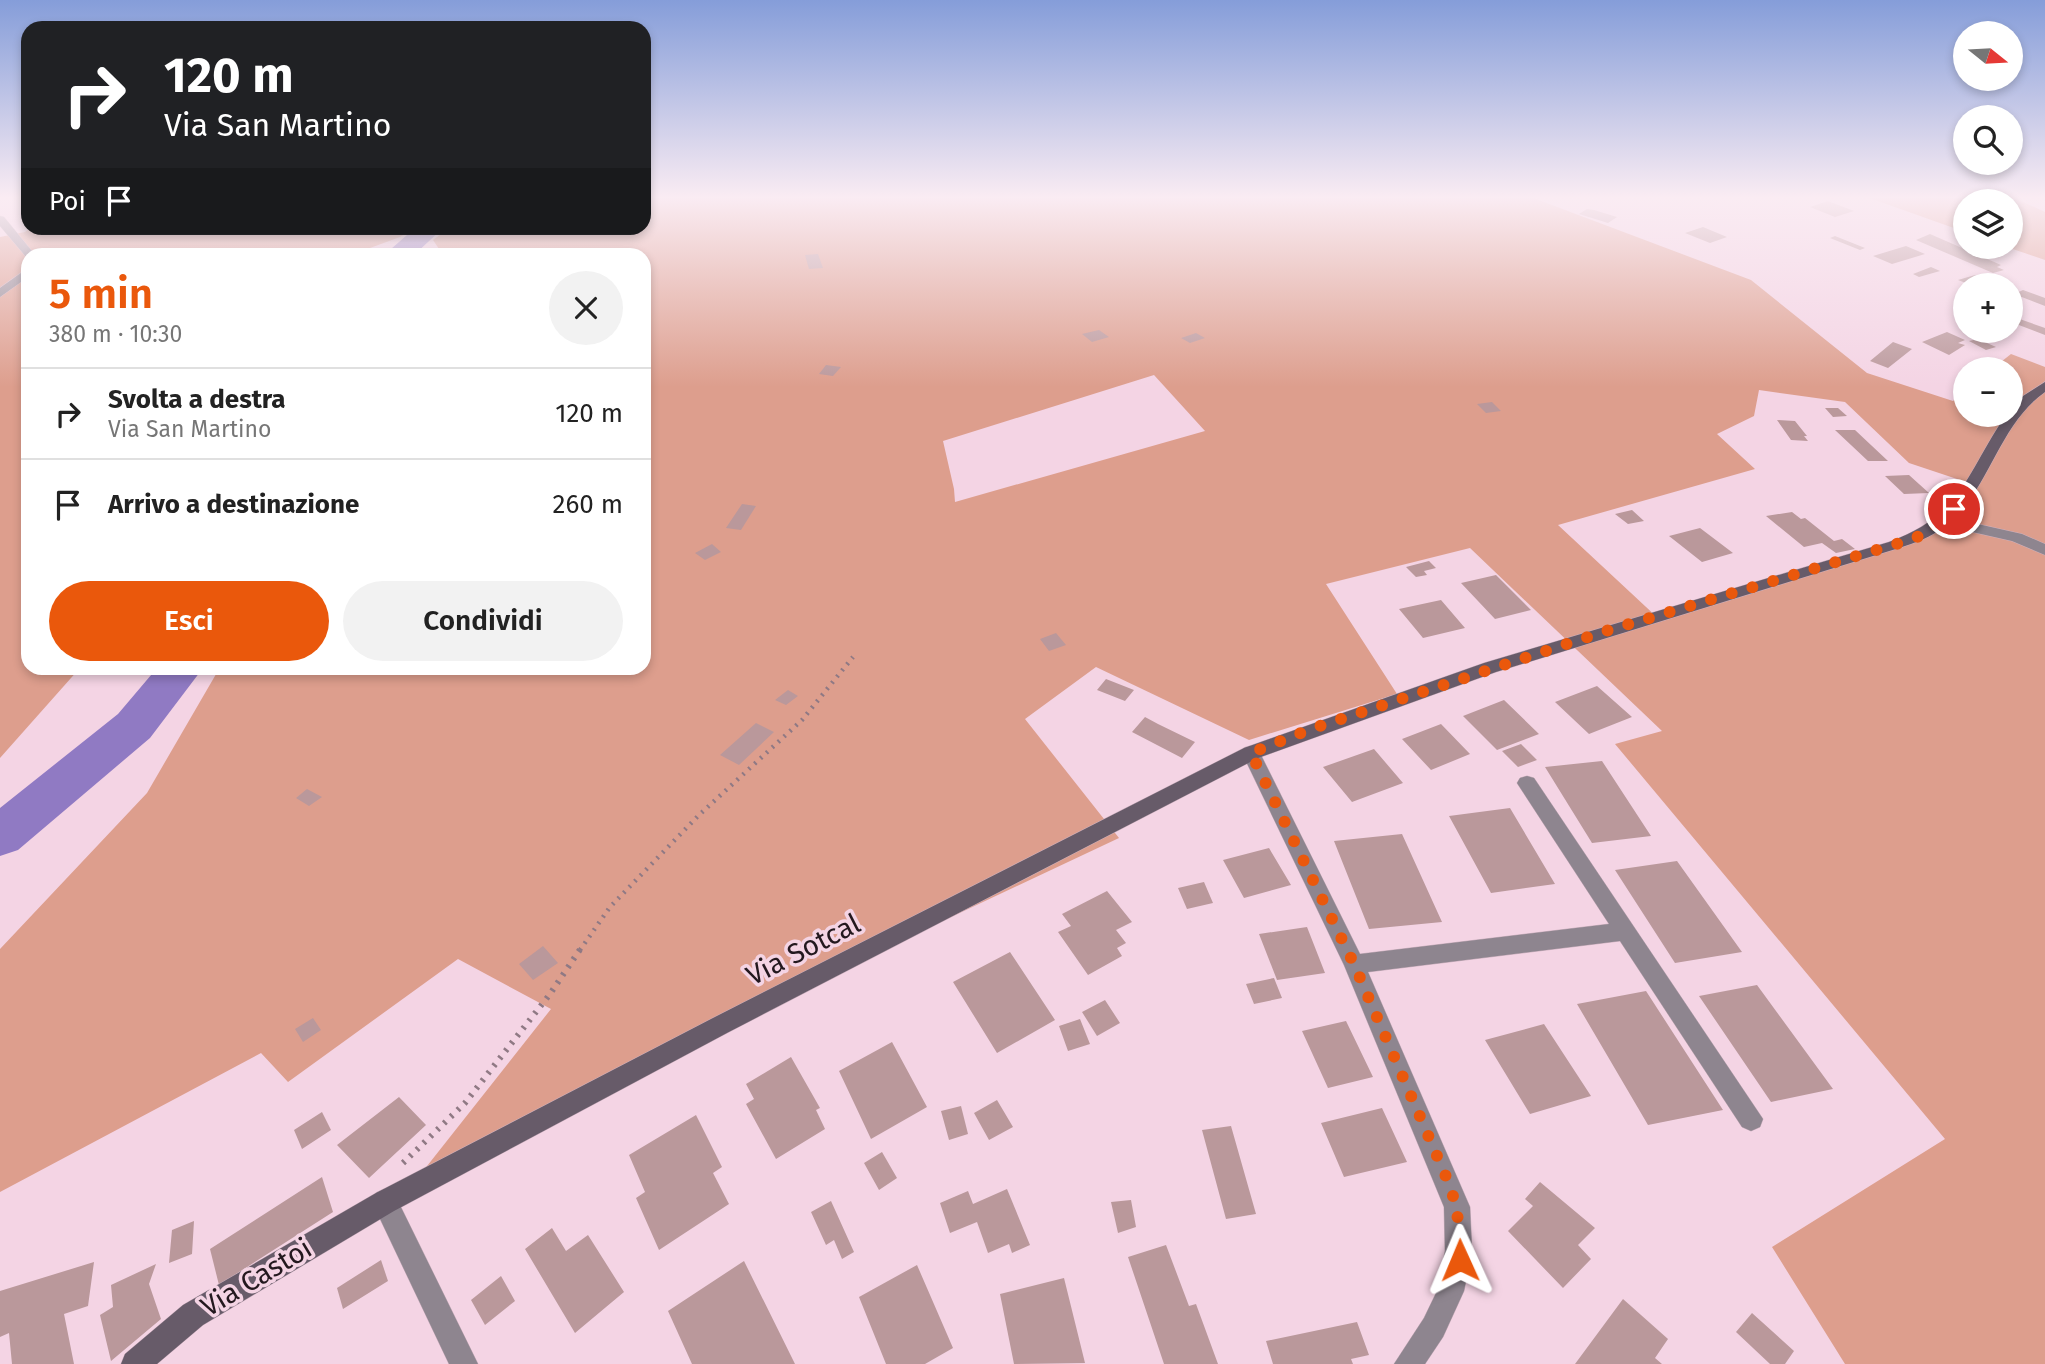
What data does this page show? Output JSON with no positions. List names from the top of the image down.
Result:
{
  "streets": {
    "street": ["Via Sotcal", "Via Castoi"]
  },
  "crossings": [
    ["Via Sotcal", "Via Castoi"]
  ],
  "north": "right",
  "page": {
    "map_buttons": ["+", "−"],
    "turn": ["120 m", "Via San Martino"],
    "then": "Poi",
    "heading": ["5 min", "380 m · 10:30"],
    "list": [
      {
        "name": "Svolta a destra",
        "note": "Via San Martino",
        "value": "120 m"
      },
      {
        "name": "Arrivo a destinazione",
        "value": "260 m"
      }
    ],
    "buttons": ["Esci", "Condividi"]
  }
}
